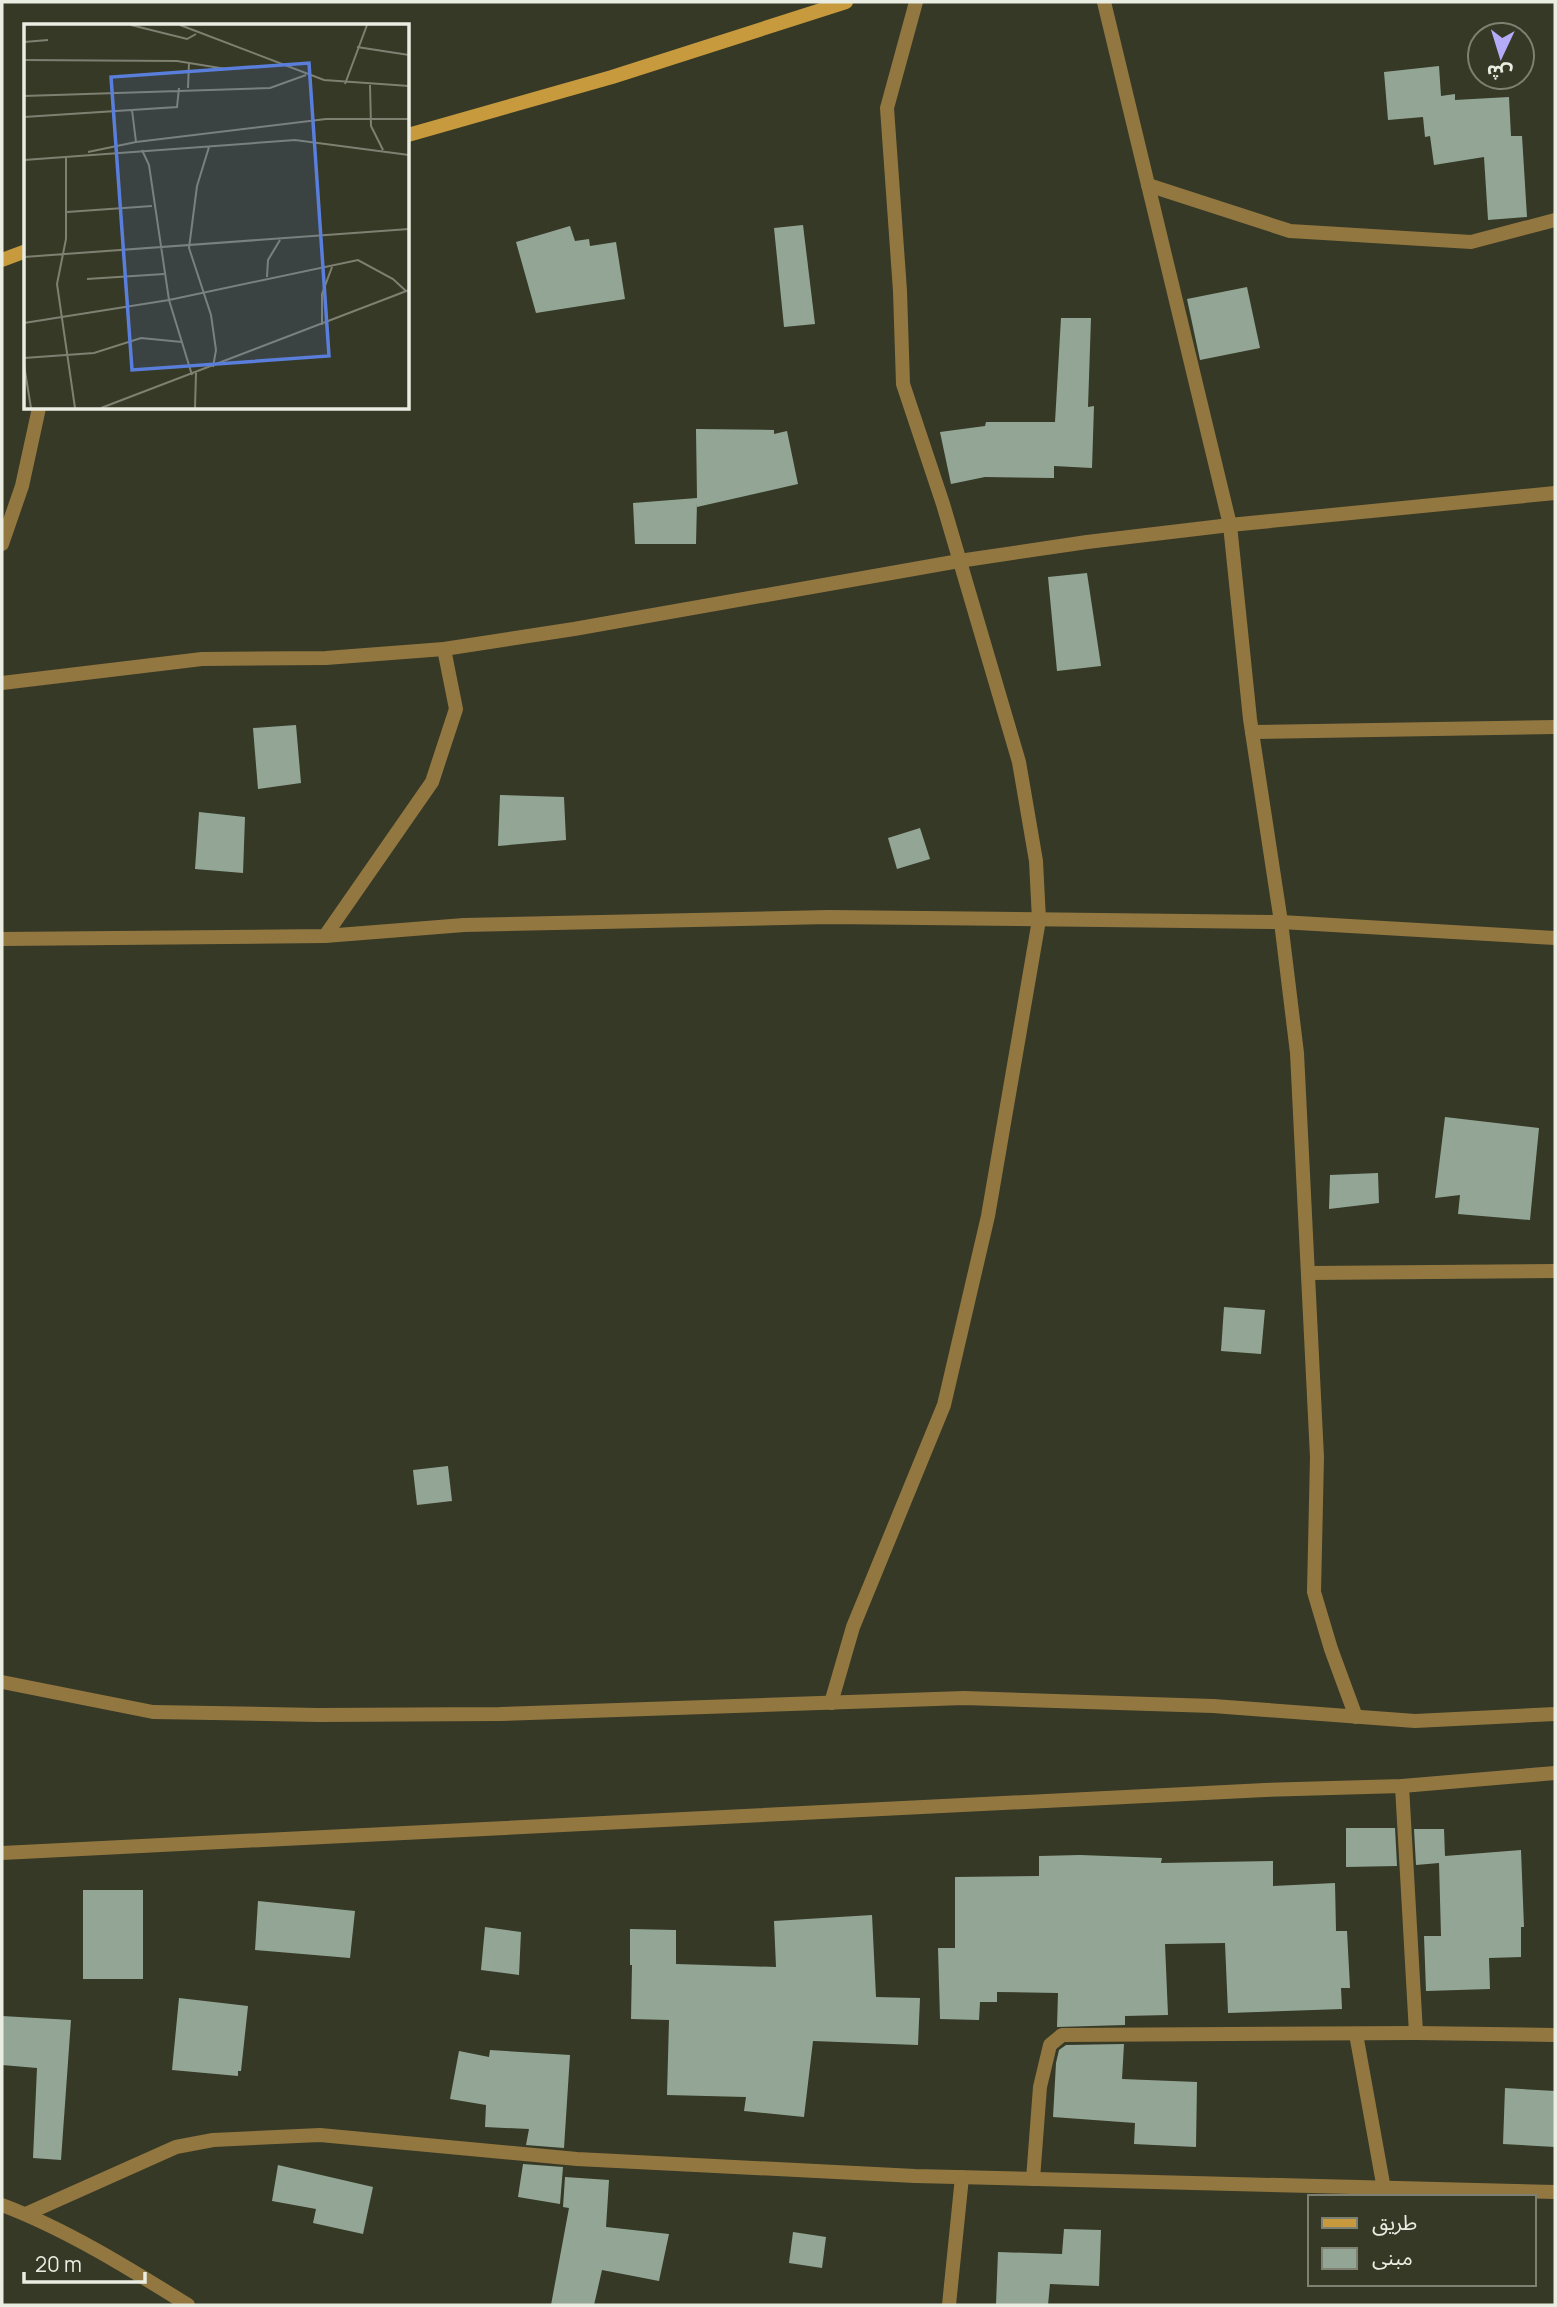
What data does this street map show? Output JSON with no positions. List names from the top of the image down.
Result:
{
  "legend": ["طريق", "مبنى"],
  "scale_bar": "20 m",
  "north": "bottom"
}
